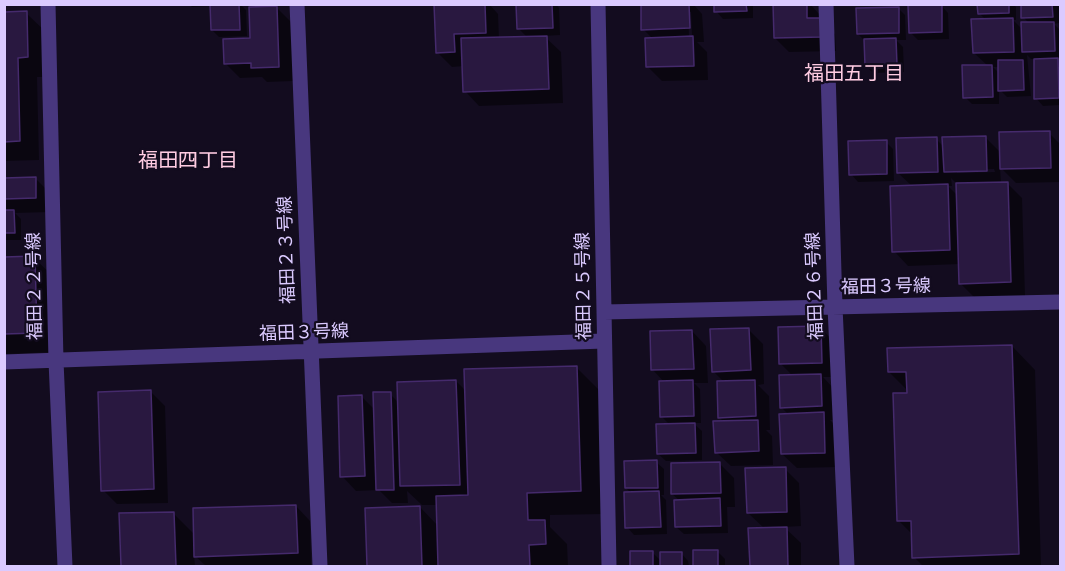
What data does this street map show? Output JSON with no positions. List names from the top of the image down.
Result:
{
  "streets": {
    "street": [
      "福田２３号線",
      "福田２２号線",
      "福田２５号線",
      "福田２６号線",
      "福田３号線"
    ]
  },
  "crossings": [
    ["福田２３号線", "福田３号線"],
    ["福田２２号線", "福田３号線"],
    ["福田２５号線", "福田３号線"],
    ["福田２６号線", "福田３号線"]
  ],
  "districts": ["福田五丁目", "福田四丁目"]
}
